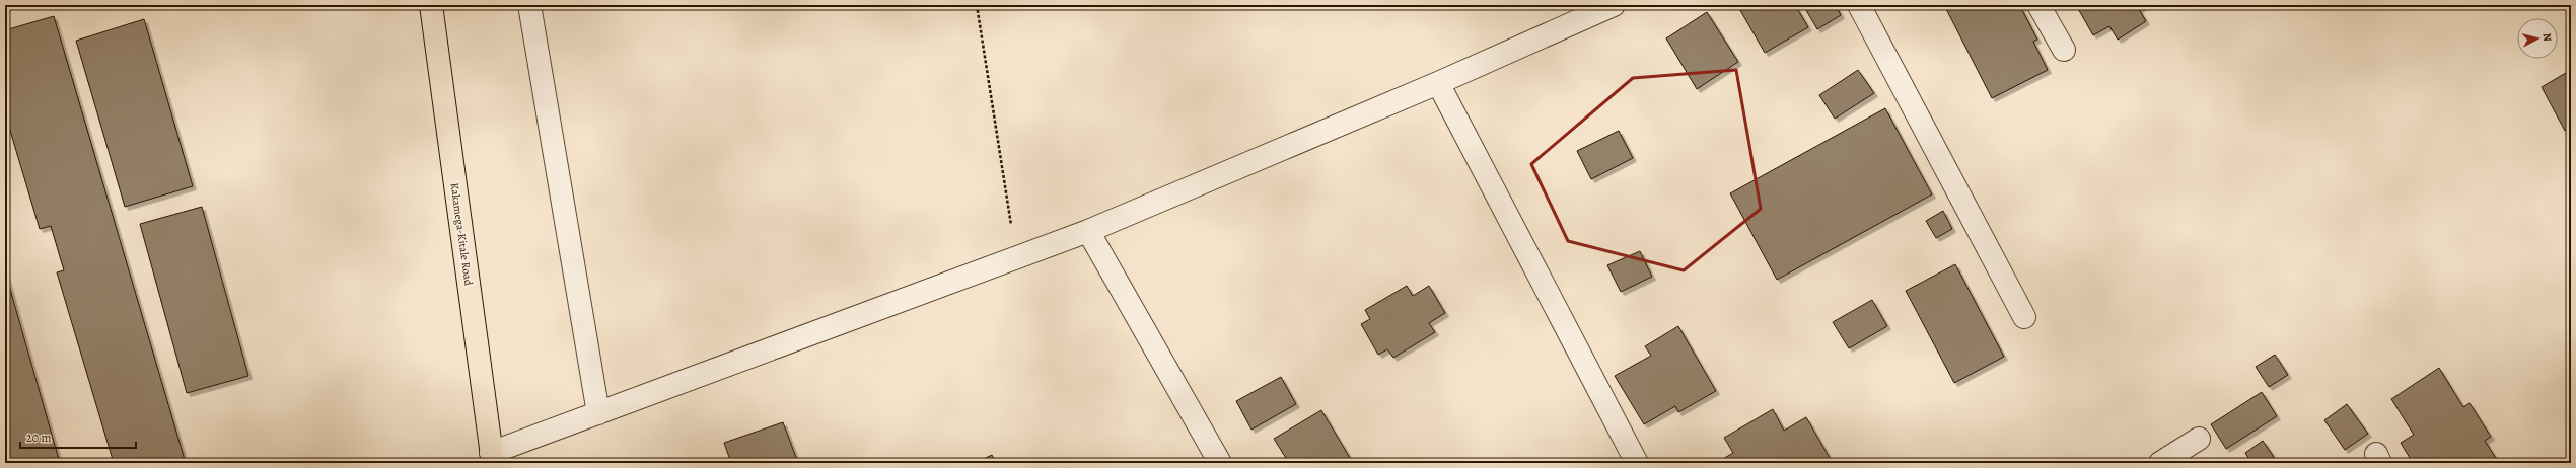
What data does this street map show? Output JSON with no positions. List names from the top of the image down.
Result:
{
  "streets": {
    "highway": ["Kakamega-Kitale Road"]
  },
  "scale_bar": "20 m",
  "north": "right"
}
